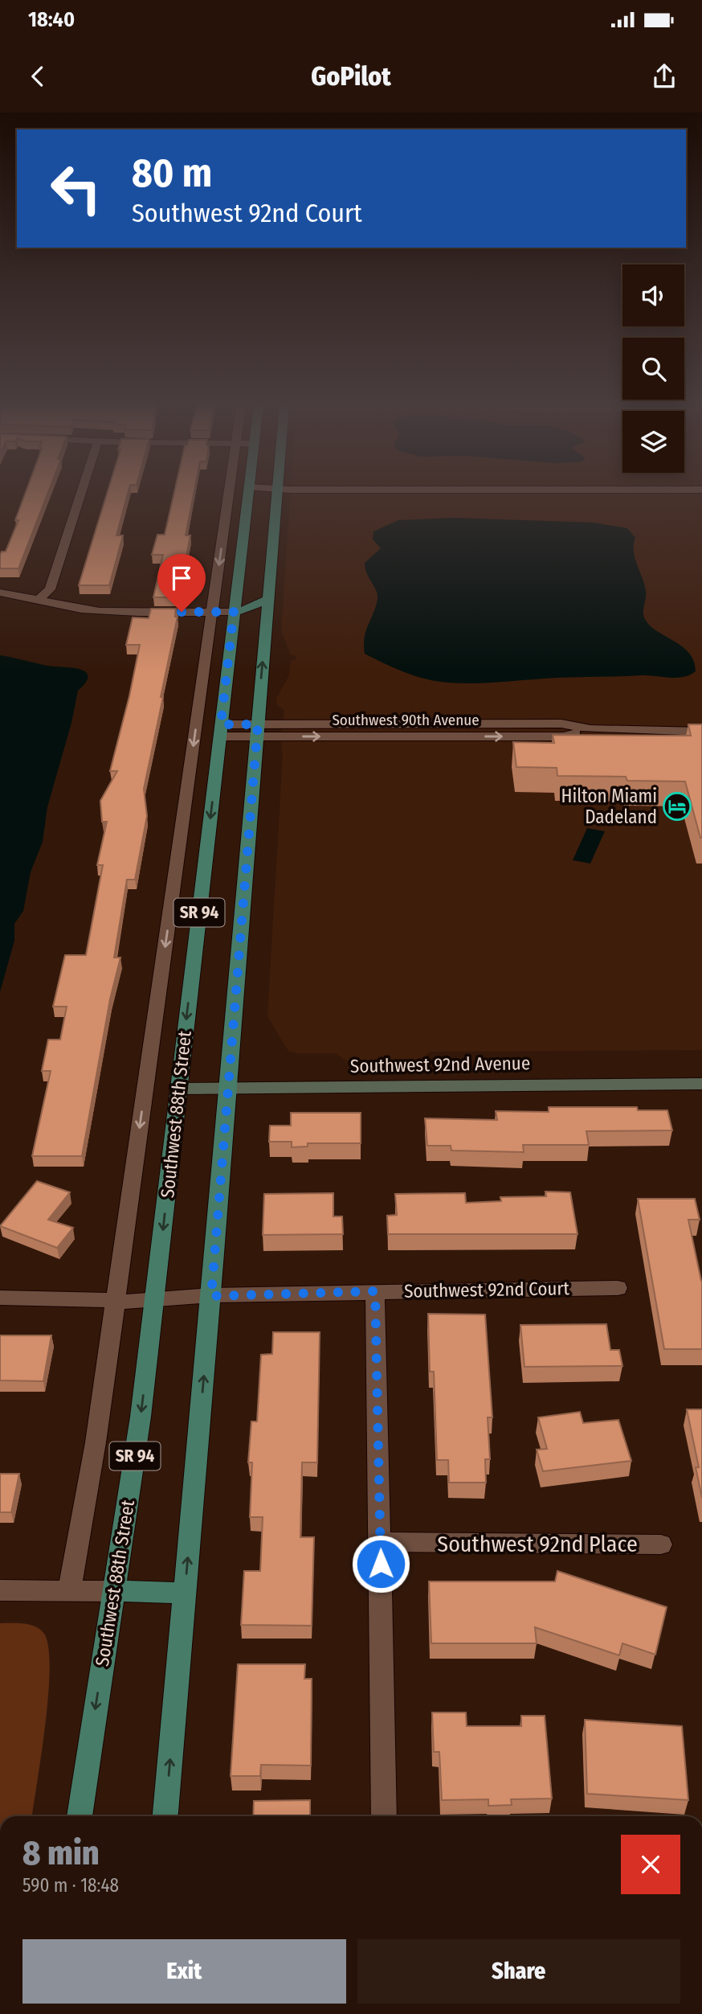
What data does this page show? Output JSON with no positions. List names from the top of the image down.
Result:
{
  "streets": {
    "main road": ["SR 94", "Southwest 88th Street"],
    "street": [
      "Southwest 90th Avenue",
      "Southwest 92nd Avenue",
      "Southwest 92nd Court",
      "Southwest 92nd Place"
    ]
  },
  "crossings": [
    ["Southwest 90th Avenue", "SR 94"],
    ["Southwest 90th Avenue", "Southwest 88th Street"],
    ["SR 94", "Southwest 92nd Avenue"],
    ["SR 94", "Southwest 92nd Court"],
    ["Southwest 92nd Avenue", "Southwest 88th Street"],
    ["Southwest 88th Street", "Southwest 92nd Court"]
  ],
  "one_way": ["Southwest 88th Street"],
  "places": {
    "hotel": ["Hilton Miami Dadeland"]
  },
  "page": {
    "status": "18:40",
    "header": "GoPilot",
    "turn": ["80 m", "Southwest 92nd Court"],
    "heading": ["8 min", "590 m · 18:48"],
    "buttons": ["Exit", "Share"]
  }
}
